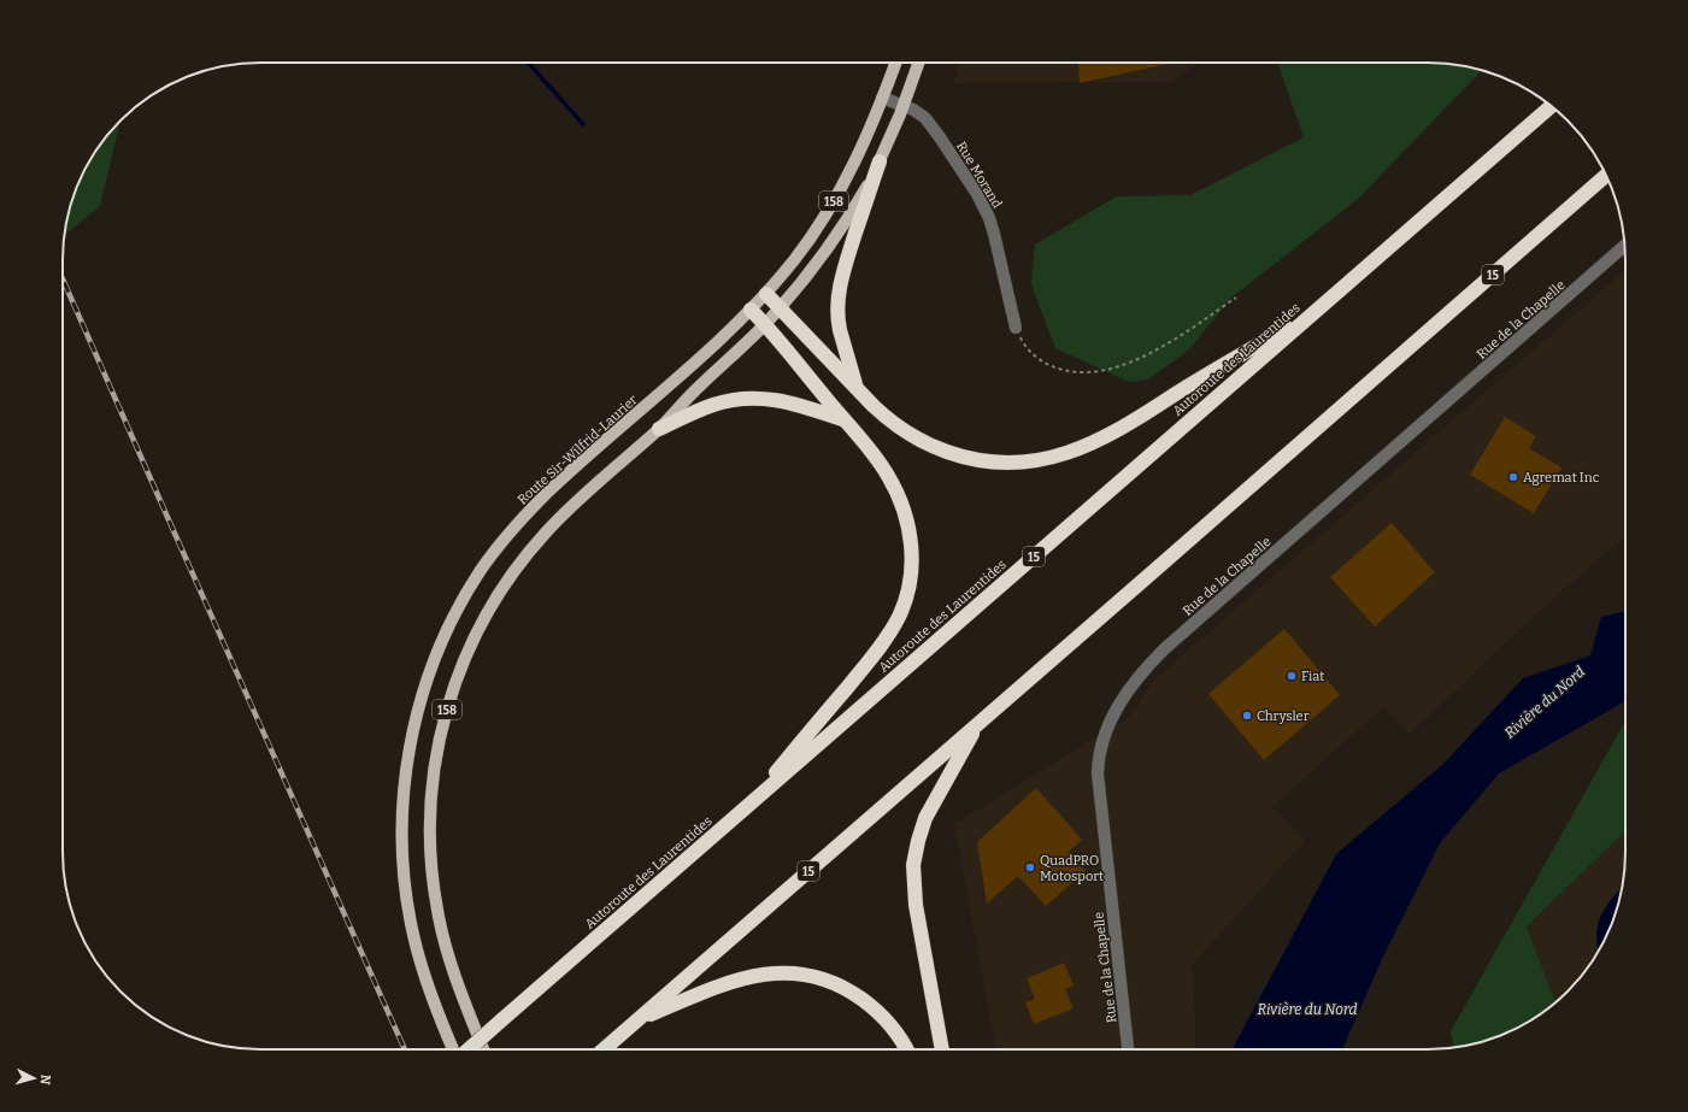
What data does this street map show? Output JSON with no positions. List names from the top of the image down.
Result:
{
  "streets": {
    "highway": ["15", "Autoroute des Laurentides"],
    "main road": ["158", "Route Sir-Wilfrid-Laurier"],
    "street": ["Rue Morand", "Rue de la Chapelle"]
  },
  "crossings": [
    ["Rue Morand", "158"],
    ["Rue Morand", "Route Sir-Wilfrid-Laurier"]
  ],
  "water": ["Rivière du Nord"],
  "places": [
    "Agremat Inc",
    "Fiat",
    "Chrysler",
    "QuadPRO Motosport"
  ],
  "north": "right"
}
